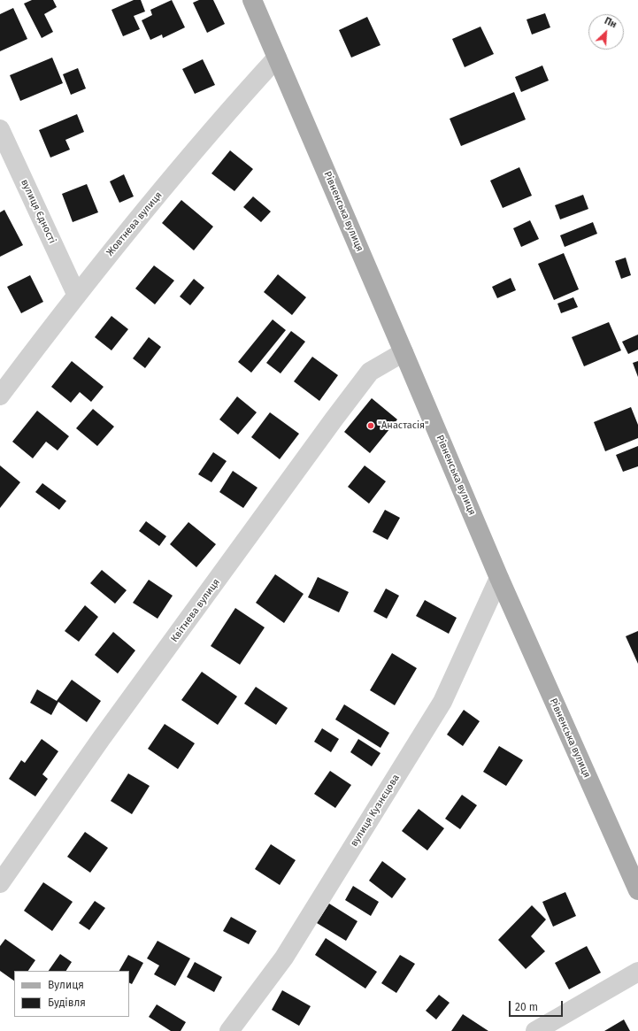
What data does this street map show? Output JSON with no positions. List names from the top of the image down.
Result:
{
  "streets": {
    "main road": ["Рівненська вулиця"],
    "street": [
      "вулиця Єдності",
      "Жовтнева вулиця",
      "Квітнева вулиця",
      "вулиця Кузнєцова"
    ]
  },
  "crossings": [
    ["вулиця Єдності", "Жовтнева вулиця"],
    ["Рівненська вулиця", "Жовтнева вулиця"],
    ["Рівненська вулиця", "Квітнева вулиця"],
    ["Рівненська вулиця", "вулиця Кузнєцова"]
  ],
  "places": ["\"Анастасія\""],
  "legend": ["Вулиця", "Будівля"],
  "scale_bar": "20 m",
  "north": "top right"
}
